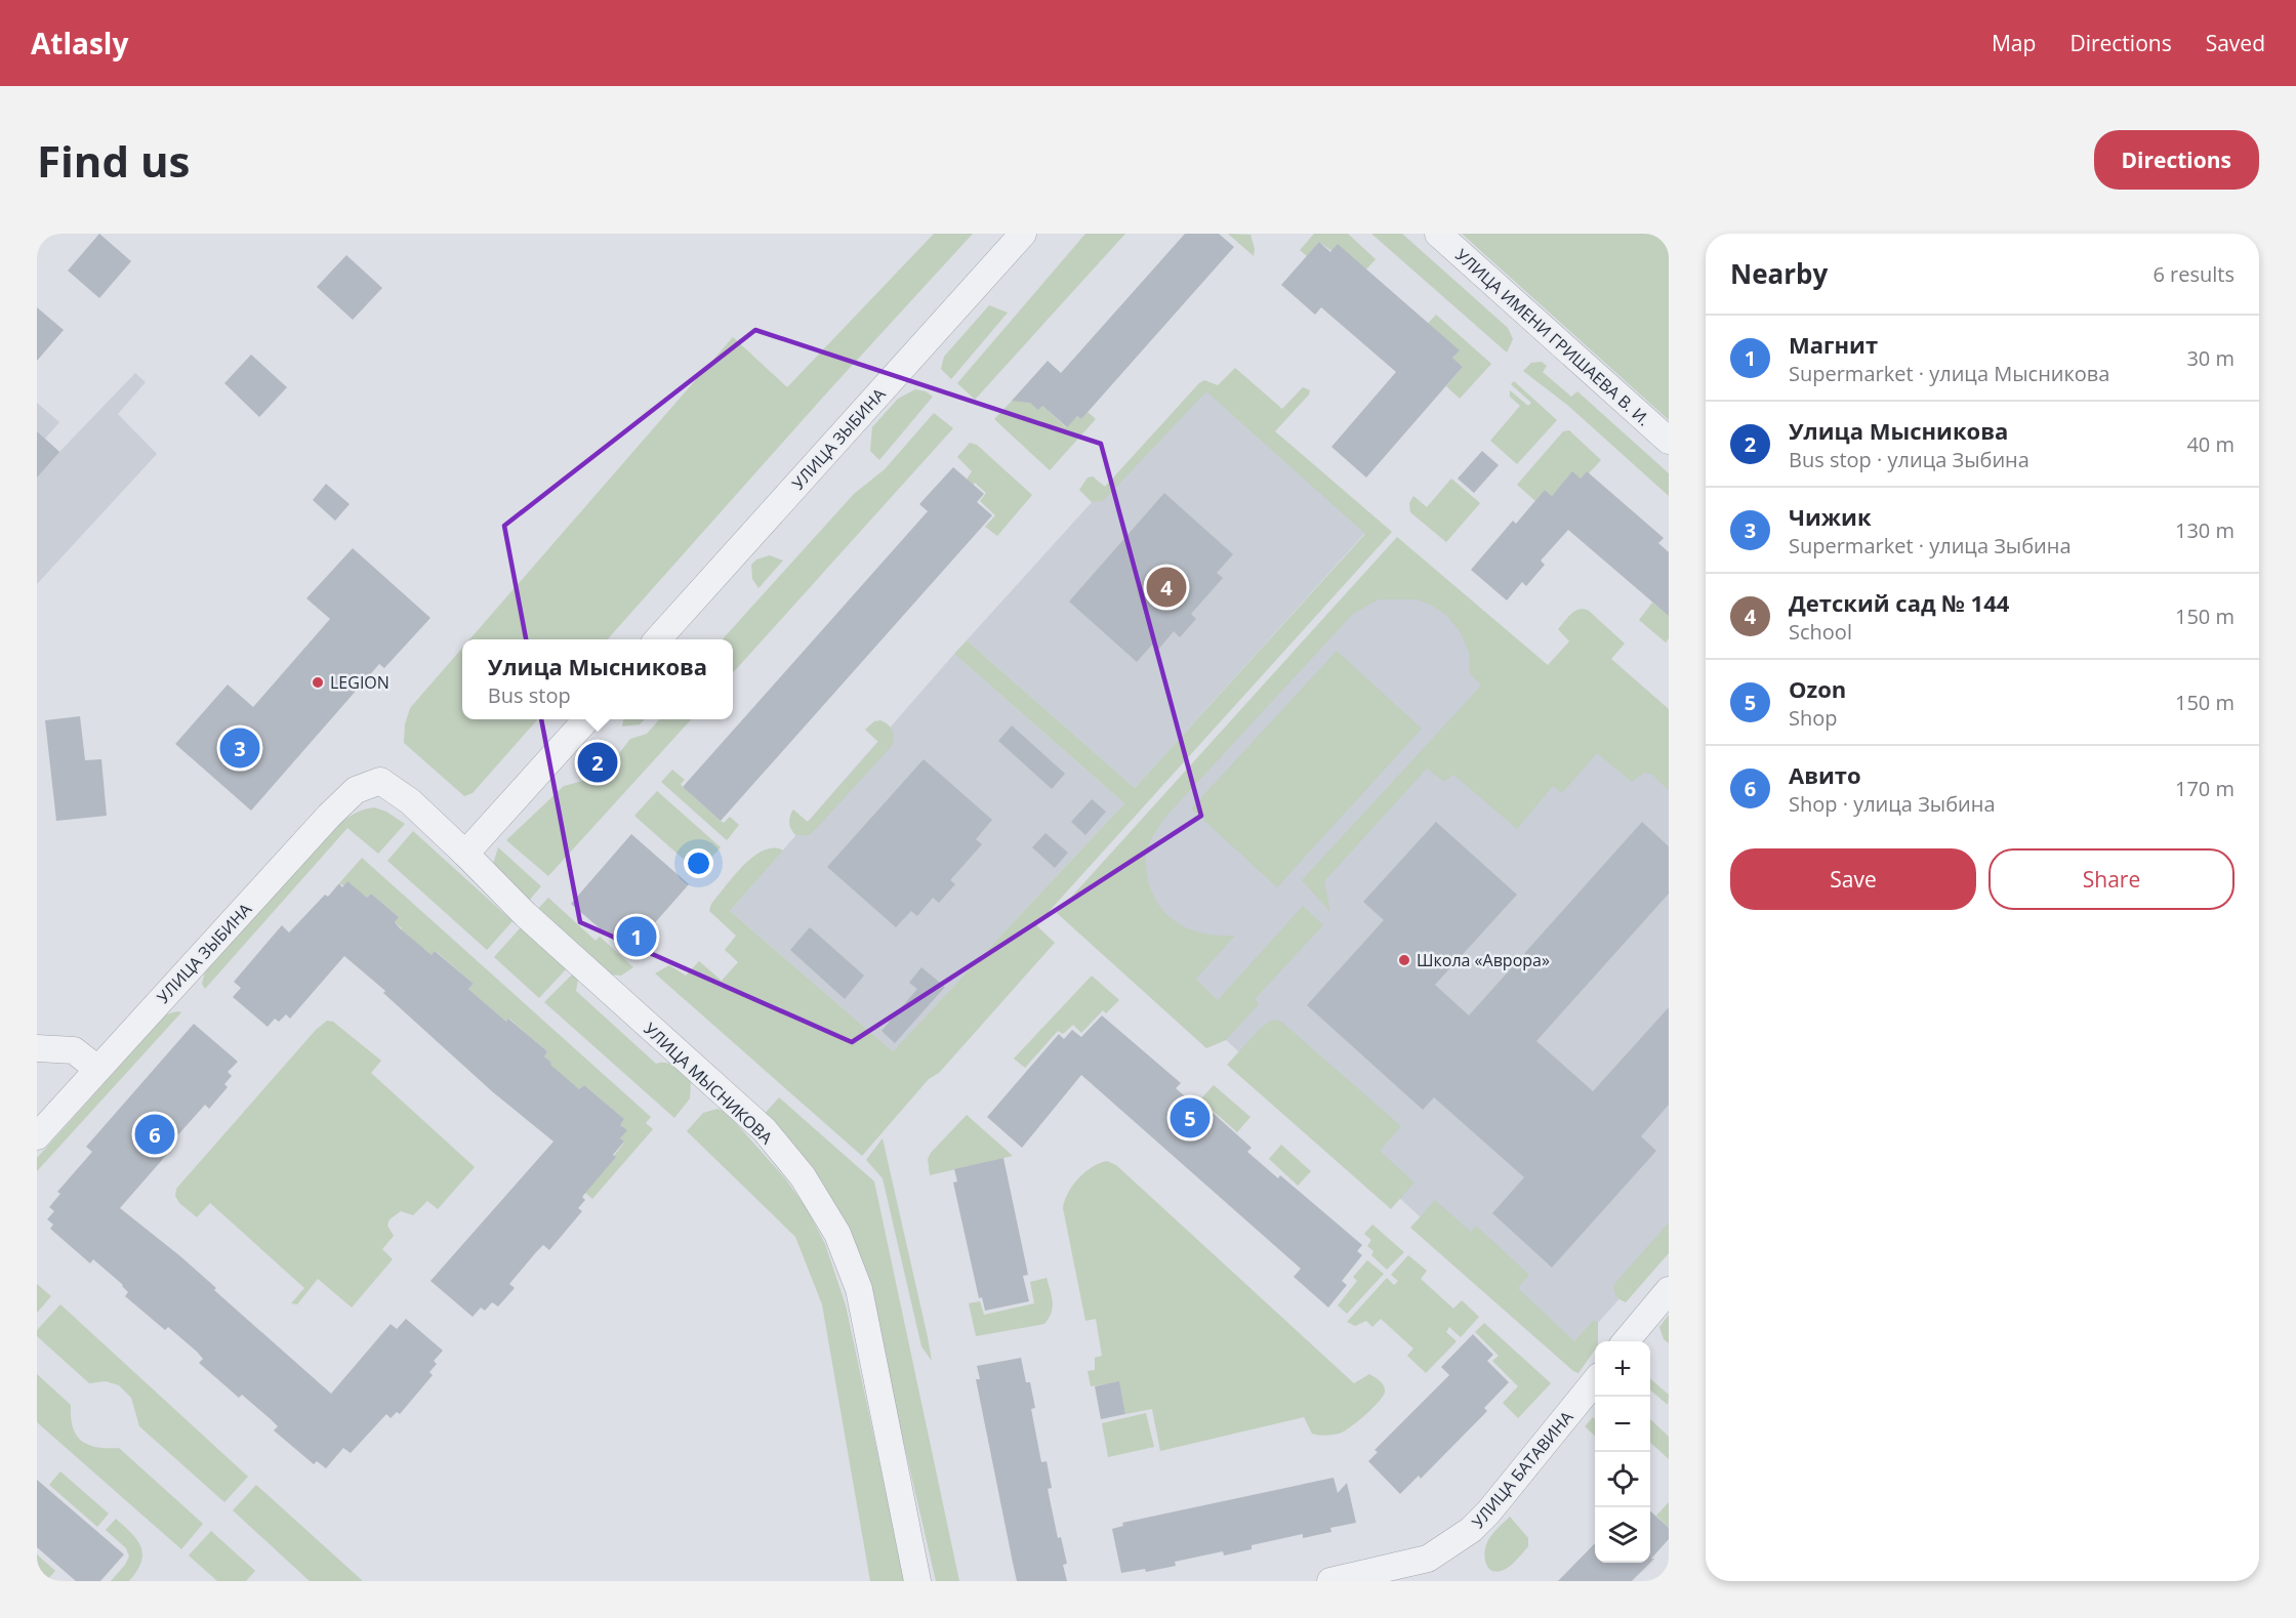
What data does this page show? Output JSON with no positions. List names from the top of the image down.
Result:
{
  "streets": {
    "street": [
      "УЛИЦА ИМЕНИ ГРИШАЕВА В. И.",
      "УЛИЦА ЗЫБИНА",
      "УЛИЦА МЫСНИКОВА",
      "УЛИЦА БАТАВИНА"
    ]
  },
  "crossings": [
    ["УЛИЦА ЗЫБИНА", "УЛИЦА МЫСНИКОВА"]
  ],
  "places": ["LEGION", "Школа «Аврора»"],
  "page": {
    "header": "Atlasly",
    "nav": ["Map", "Directions", "Saved"],
    "buttons": [
      "Directions",
      ["Save", "Share"]
    ],
    "title": "Find us",
    "heading": ["Nearby", "6 results"],
    "list": [
      {
        "mark": "1",
        "name": "Магнит",
        "note": "Supermarket · улица Мысникова",
        "value": "30 m"
      },
      {
        "mark": "2",
        "name": "Улица Мысникова",
        "note": "Bus stop · улица Зыбина",
        "value": "40 m"
      },
      {
        "mark": "3",
        "name": "Чижик",
        "note": "Supermarket · улица Зыбина",
        "value": "130 m"
      },
      {
        "mark": "4",
        "name": "Детский сад № 144",
        "note": "School",
        "value": "150 m"
      },
      {
        "mark": "5",
        "name": "Ozon",
        "note": "Shop",
        "value": "150 m"
      },
      {
        "mark": "6",
        "name": "Авито",
        "note": "Shop · улица Зыбина",
        "value": "170 m"
      }
    ],
    "pins": [
      "4",
      "3",
      "2",
      "1",
      "5",
      "6"
    ],
    "popup": ["Улица Мысникова", "Bus stop"],
    "map_buttons": ["+", "−"]
  }
}
